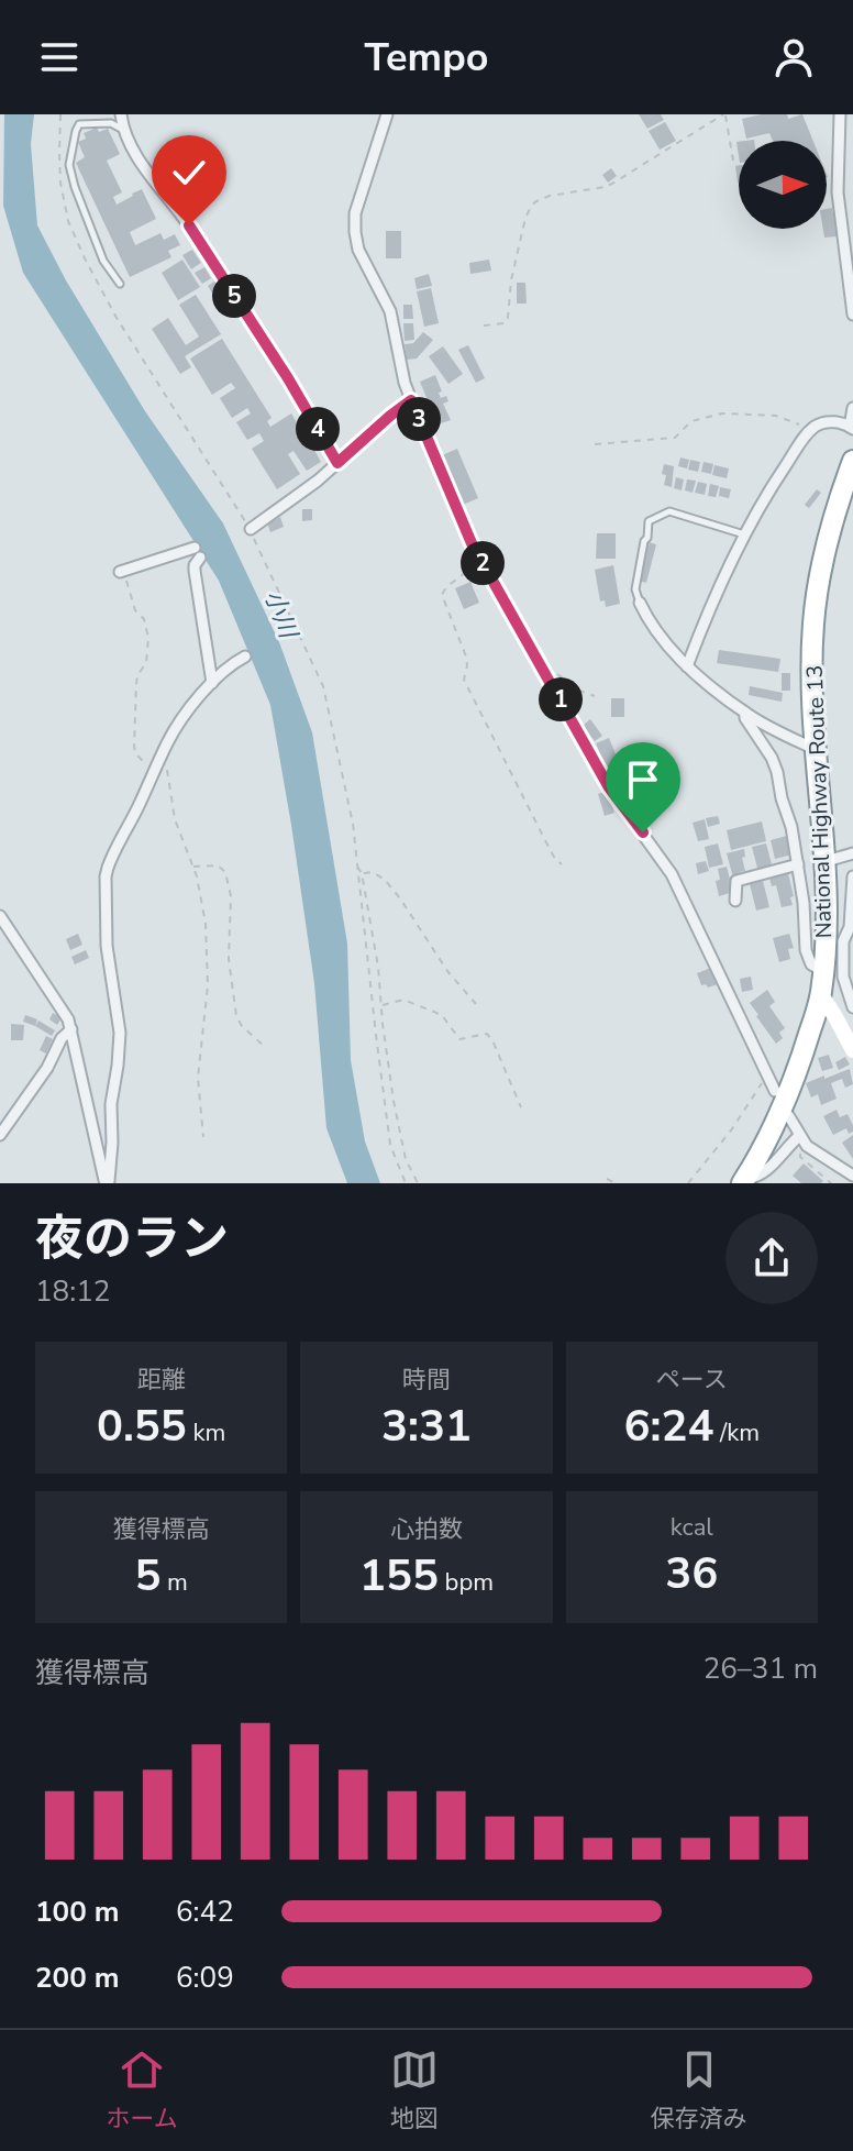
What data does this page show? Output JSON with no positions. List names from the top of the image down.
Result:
{
  "streets": {
    "highway": ["National Highway Route 13"]
  },
  "water": ["小川"],
  "north": "right",
  "page": {
    "header": "Tempo",
    "pins": [
      "5",
      "3",
      "4",
      "2",
      "1"
    ],
    "heading": ["夜のラン", "18:12"],
    "stats": [
      ["距離", "0.55 km"],
      ["時間", "3:31"],
      ["ペース", "6:24 /km"],
      ["獲得標高", "5 m"],
      ["心拍数", "155 bpm"],
      ["kcal", "36"]
    ],
    "chart": ["獲得標高", "26–31 m"],
    "list": [
      {
        "name": "100 m",
        "note": "6:42"
      },
      {
        "name": "200 m",
        "note": "6:09"
      }
    ],
    "tabs": ["ホーム", "地図", "保存済み"]
  }
}
